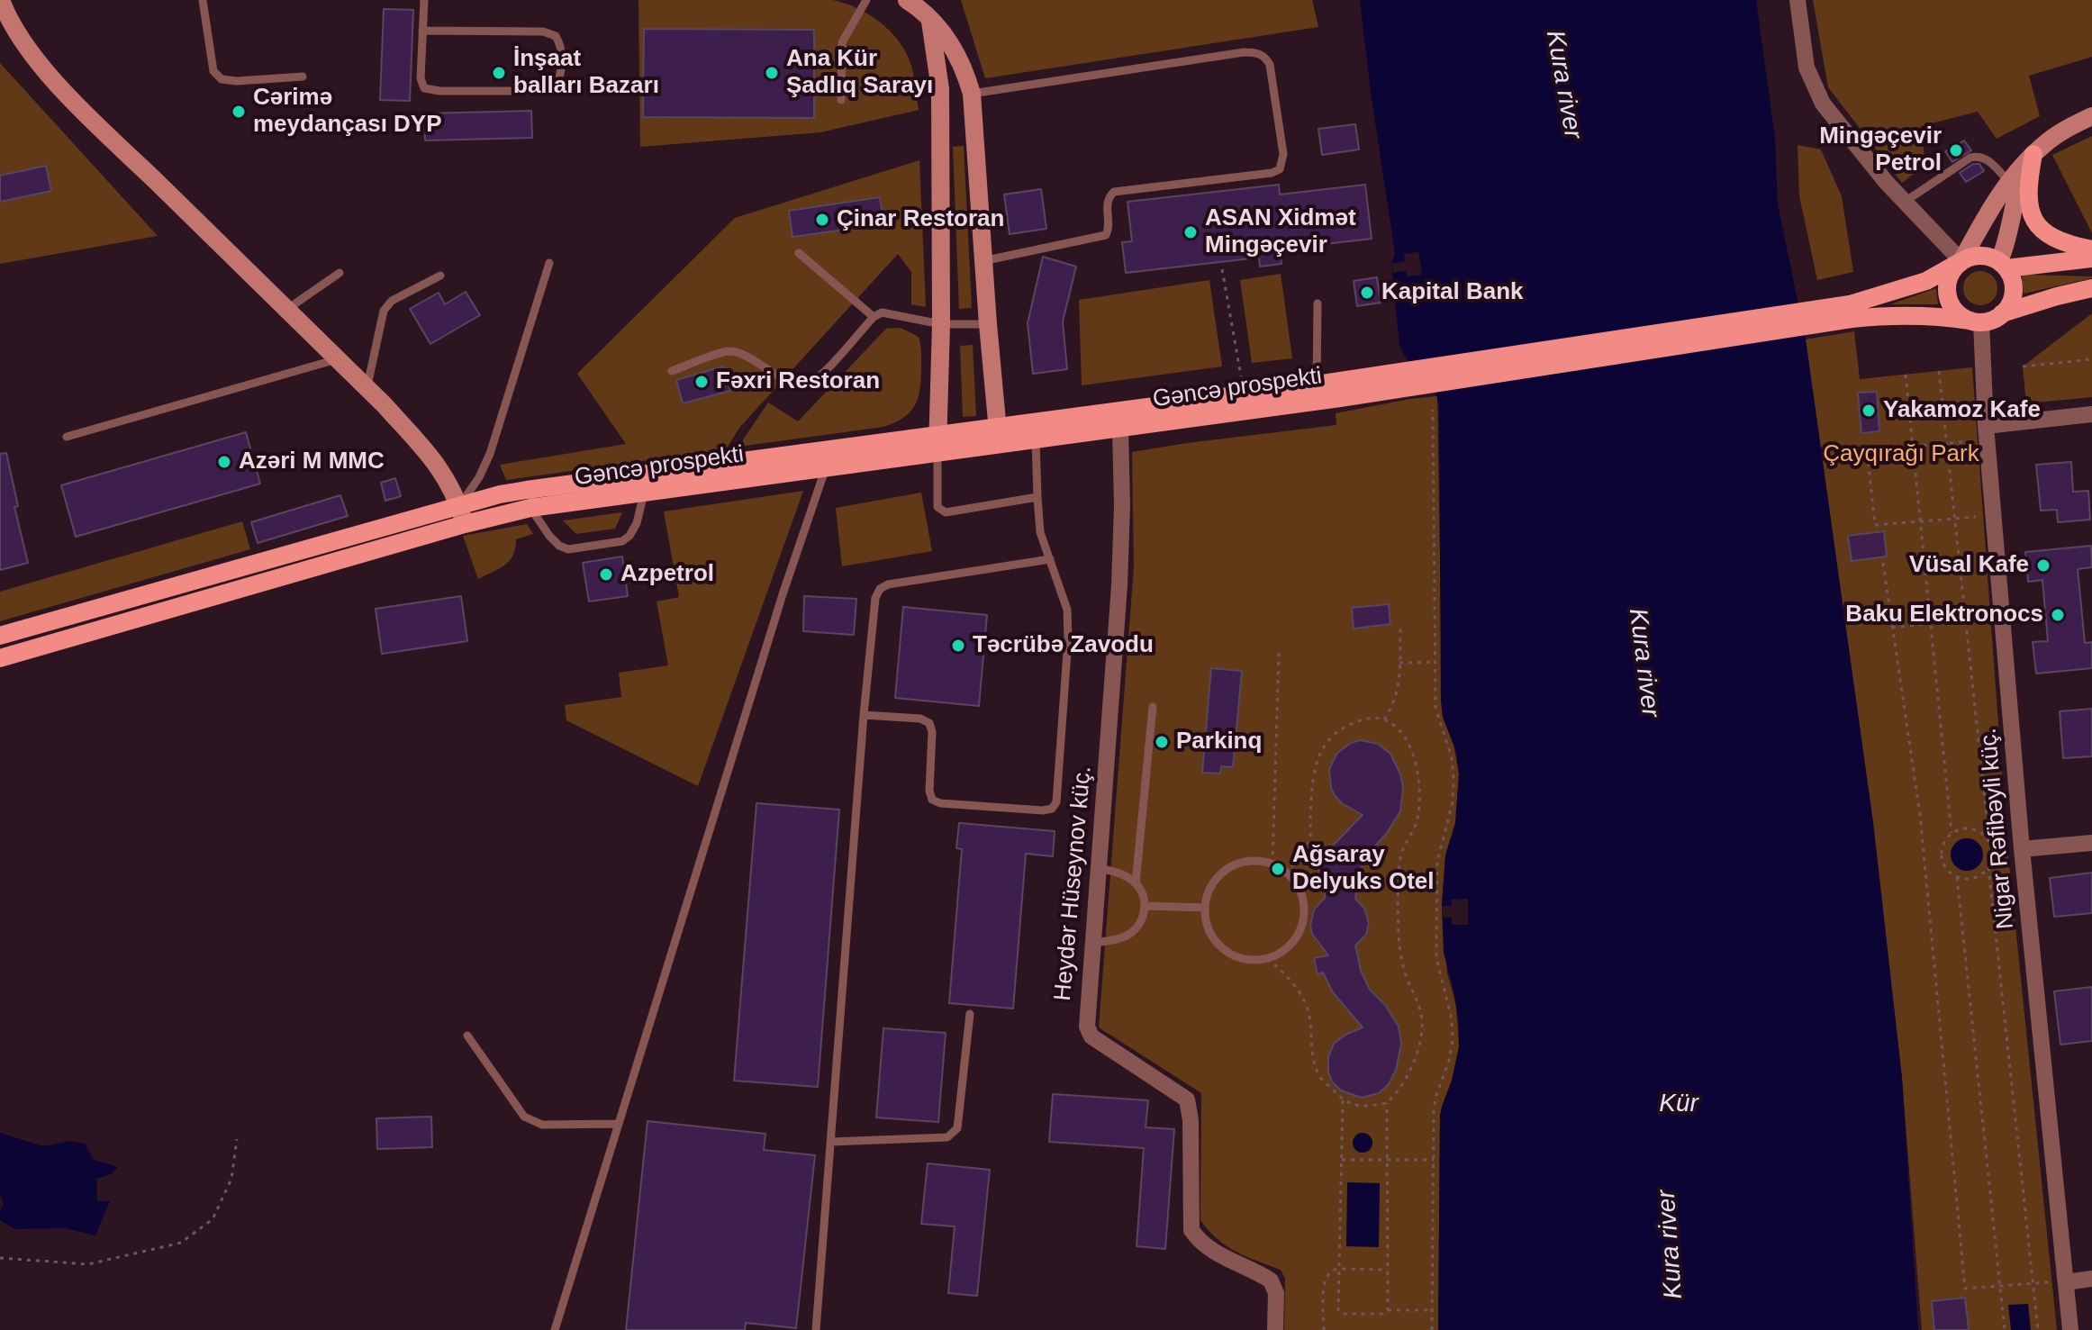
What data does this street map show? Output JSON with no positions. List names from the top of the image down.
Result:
{
  "streets": {
    "main road": ["Gəncə prospekti"],
    "street": ["Nigar Rəfibəyli küç.", "Heydər Hüseynov küç."]
  },
  "crossings": [
    ["Gəncə prospekti", "Heydər Hüseynov küç."]
  ],
  "water": ["Kura river", "Kür"],
  "parks": ["Çayqırağı Park"],
  "places": [
    "İnşaat balları Bazarı",
    "Ana Kür Şadlıq Sarayı",
    "Cərimə meydançası DYP",
    "Mingəçevir Petrol",
    "Çinar Restoran",
    "ASAN Xidmət Mingəçevir",
    "Kapital Bank",
    "Fəxri Restoran",
    "Yakamoz Kafe",
    "Azəri M MMC",
    "Vüsal Kafe",
    "Azpetrol",
    "Baku Elektronocs",
    "Təcrübə Zavodu",
    "Parkinq",
    "Ağsaray Delyuks Otel"
  ]
}
